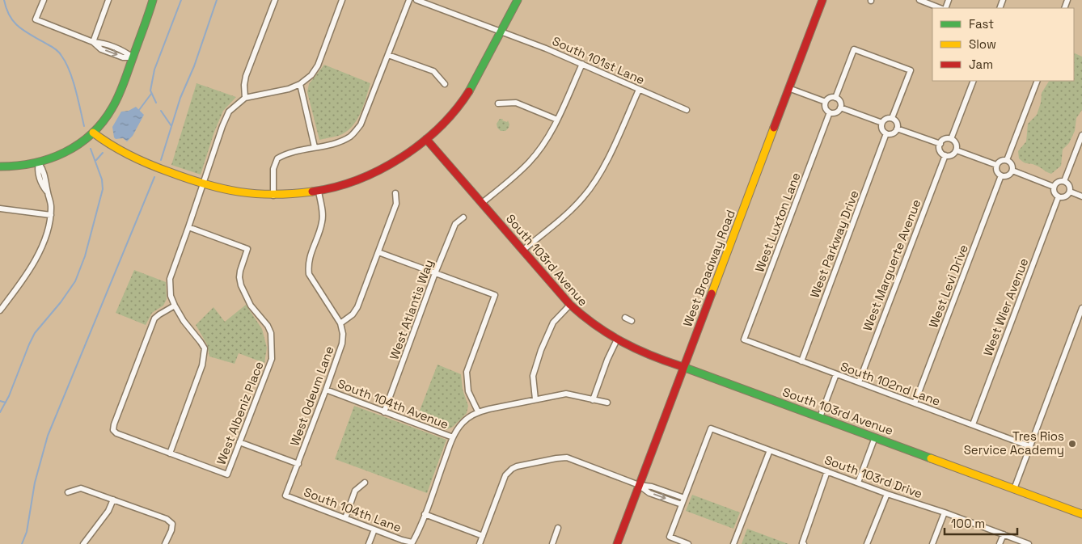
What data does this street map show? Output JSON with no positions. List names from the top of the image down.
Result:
{
  "streets": {
    "street": [
      "South 101st Lane",
      "West Luxton Lane",
      "West Parkway Drive",
      "South 103rd Avenue",
      "West Marguerte Avenue",
      "West Broadway Road",
      "West Levi Drive",
      "West Wier Avenue",
      "West Atlantis Way",
      "South 102nd Lane",
      "West Odeum Lane",
      "South 104th Avenue",
      "West Albeniz Place",
      "South 103rd Drive",
      "South 104th Lane"
    ]
  },
  "crossings": [
    ["West Luxton Lane", "South 102nd Lane"],
    ["West Parkway Drive", "South 102nd Lane"],
    ["South 103rd Avenue", "West Broadway Road"],
    ["West Marguerte Avenue", "South 102nd Lane"],
    ["West Levi Drive", "South 102nd Lane"],
    ["West Wier Avenue", "South 102nd Lane"],
    ["West Atlantis Way", "South 104th Avenue"],
    ["West Odeum Lane", "South 104th Avenue"],
    ["West Odeum Lane", "South 104th Lane"]
  ],
  "places": ["Tres Rios Service Academy"],
  "legend": ["Fast", "Slow", "Jam"],
  "scale_bar": "100 m"
}
